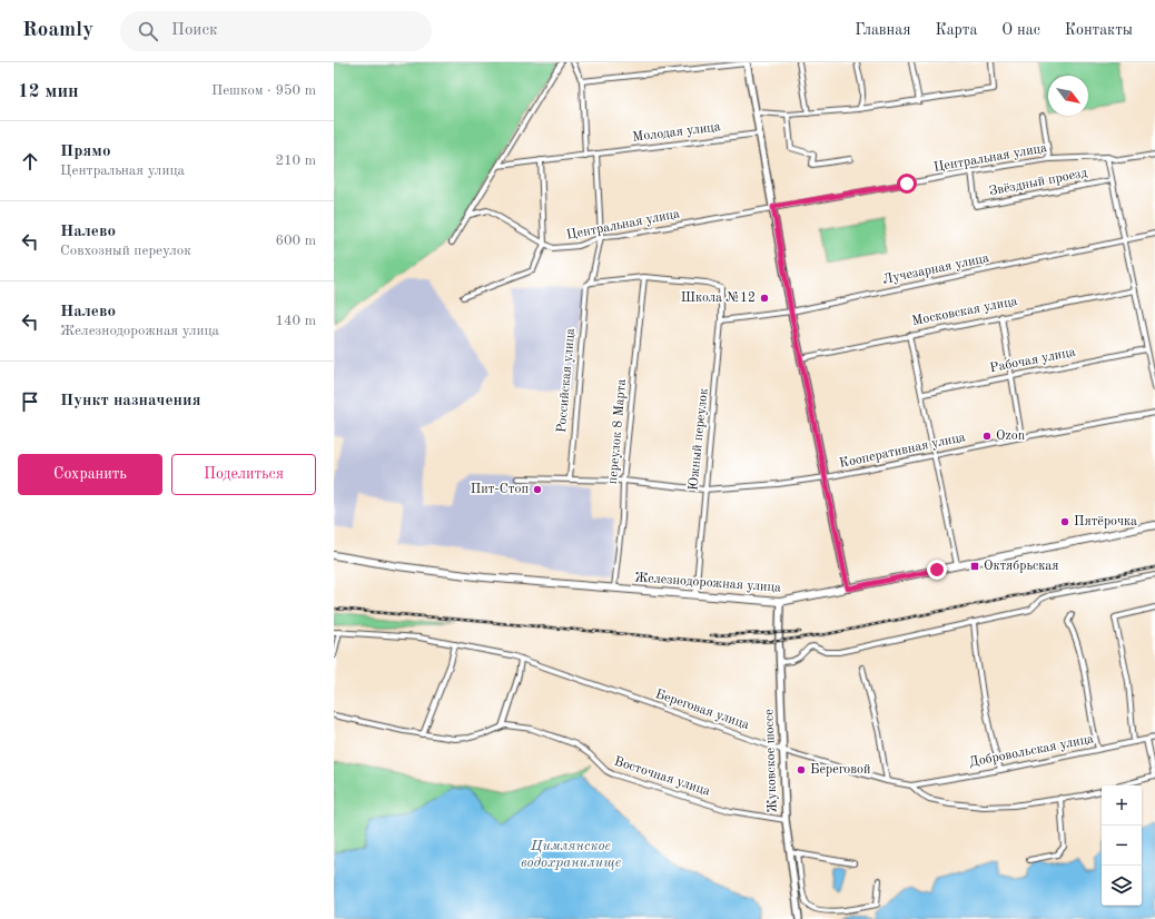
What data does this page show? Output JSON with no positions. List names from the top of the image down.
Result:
{
  "streets": {
    "main road": ["Железнодорожная улица"],
    "street": [
      "Молодая улица",
      "Центральная улица",
      "Звёздный проезд",
      "Лучезарная улица",
      "Московская улица",
      "Рабочая улица",
      "Российская улица",
      "переулок 8 Марта",
      "Южный переулок",
      "Кооперативная улица",
      "Береговая улица",
      "Добровольская улица",
      "Жуковское шоссе",
      "Восточная улица"
    ]
  },
  "crossings": [
    ["Центральная улица", "Звёздный проезд"],
    ["Центральная улица", "Российская улица"],
    ["Лучезарная улица", "Южный переулок"],
    ["Российская улица", "Кооперативная улица"],
    ["переулок 8 Марта", "Южный переулок"],
    ["переулок 8 Марта", "Кооперативная улица"],
    ["переулок 8 Марта", "Железнодорожная улица"],
    ["Южный переулок", "Кооперативная улица"],
    ["Южный переулок", "Железнодорожная улица"],
    ["Железнодорожная улица", "Жуковское шоссе"],
    ["Береговая улица", "Добровольская улица"],
    ["Береговая улица", "Жуковское шоссе"],
    ["Жуковское шоссе", "Восточная улица"]
  ],
  "water": ["Цимлянское водохранилище"],
  "places": {
    "other": [
      "Школа №12",
      "Ozon",
      "Пит-Стоп",
      "Пятёрочка",
      "Береговой"
    ],
    "transit": ["Октябрьская"]
  },
  "north": "bottom right",
  "page": {
    "header": "Roamly",
    "search": "Поиск",
    "nav": [
      "Главная",
      "Карта",
      "О нас",
      "Контакты"
    ],
    "heading": ["12 мин", "Пешком · 950 m"],
    "list": [
      ["Прямо", "Центральная улица", "210 m"],
      ["Налево", "Совхозный переулок", "600 m"],
      ["Налево", "Железнодорожная улица", "140 m"],
      "Пункт назначения"
    ],
    "buttons": ["Сохранить", "Поделиться"],
    "map_buttons": ["+", "−"]
  }
}
